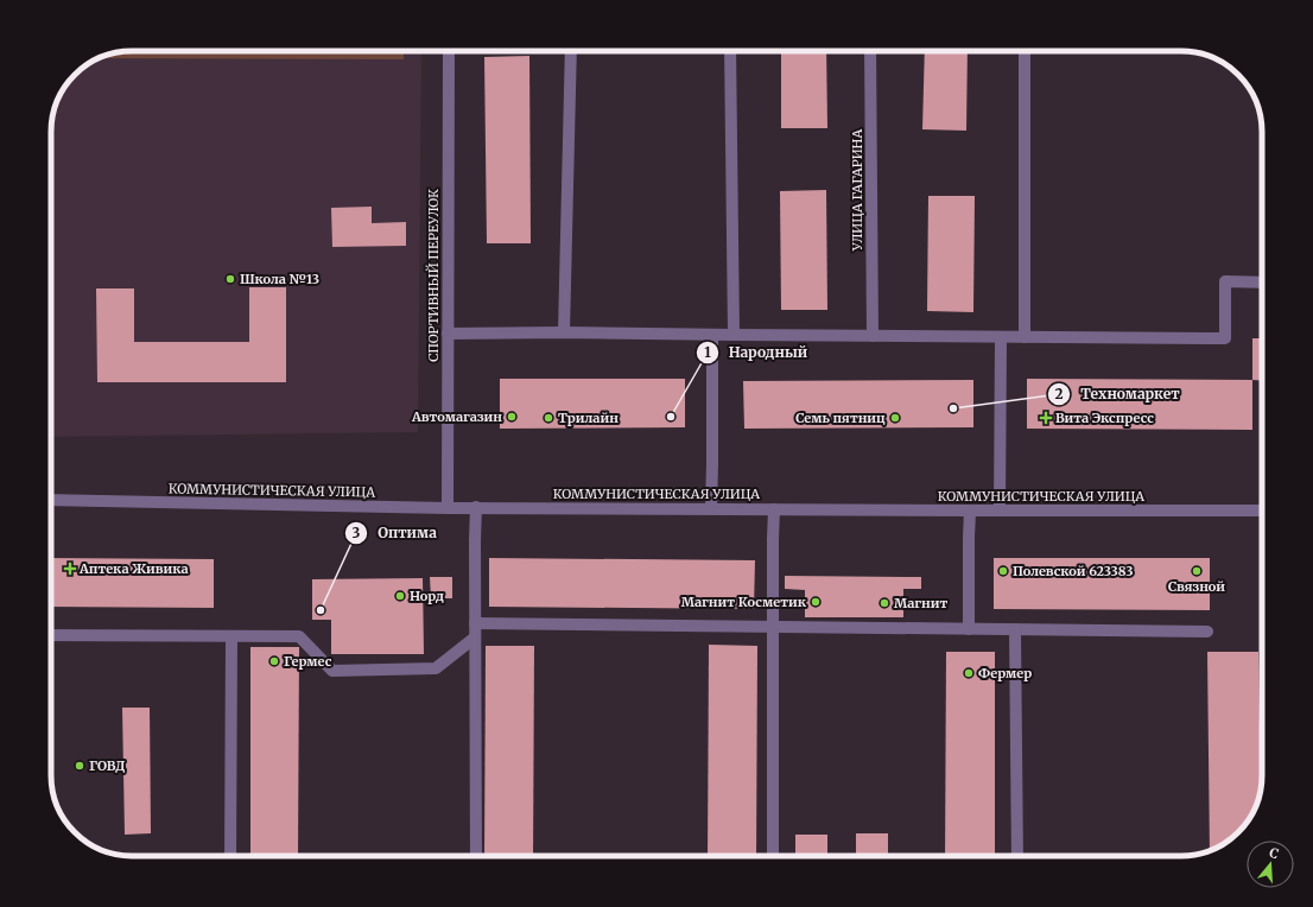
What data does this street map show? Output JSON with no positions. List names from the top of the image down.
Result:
{
  "streets": {
    "street": ["УЛИЦА ГАГАРИНА", "СПОРТИВНЫЙ ПЕРЕУЛОК", "КОММУНИСТИЧЕСКАЯ УЛИЦА"]
  },
  "crossings": [
    ["СПОРТИВНЫЙ ПЕРЕУЛОК", "КОММУНИСТИЧЕСКАЯ УЛИЦА"]
  ],
  "places": {
    "other": [
      "Школа №13",
      "Техномаркет",
      "Автомагазин",
      "Народный",
      "Трилайн",
      "Семь пятниц",
      "Полевской 623383",
      "Связной",
      "Норд",
      "Магнит Косметик",
      "Магнит",
      "Оптима",
      "Гермес",
      "Фермер",
      "ГОВД"
    ],
    "health": ["Вита Экспресс", "Аптека Живика"]
  },
  "north": "top"
}
